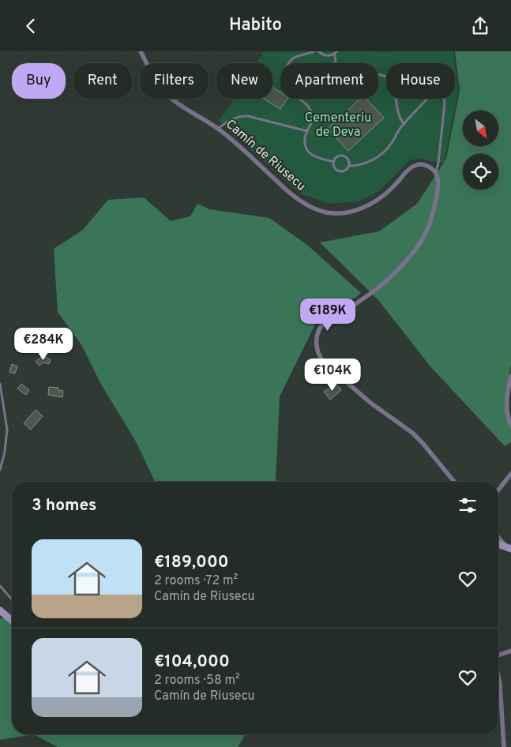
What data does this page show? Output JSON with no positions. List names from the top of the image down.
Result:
{
  "streets": {
    "street": ["Camín de Riusecu"]
  },
  "parks": ["Cementeriu de Deva"],
  "north": "bottom right",
  "page": {
    "header": "Habito",
    "chip": [
      "Buy",
      "Rent",
      "Filters",
      "New",
      "Apartment",
      "House"
    ],
    "price": ["€189K", "€284K", "€104K"],
    "heading": "3 homes",
    "list": [
      {
        "name": "€189,000",
        "note": "2 rooms · 72 m² · Camín de Riusecu"
      },
      {
        "name": "€104,000",
        "note": "2 rooms · 58 m² · Camín de Riusecu"
      }
    ]
  }
}
